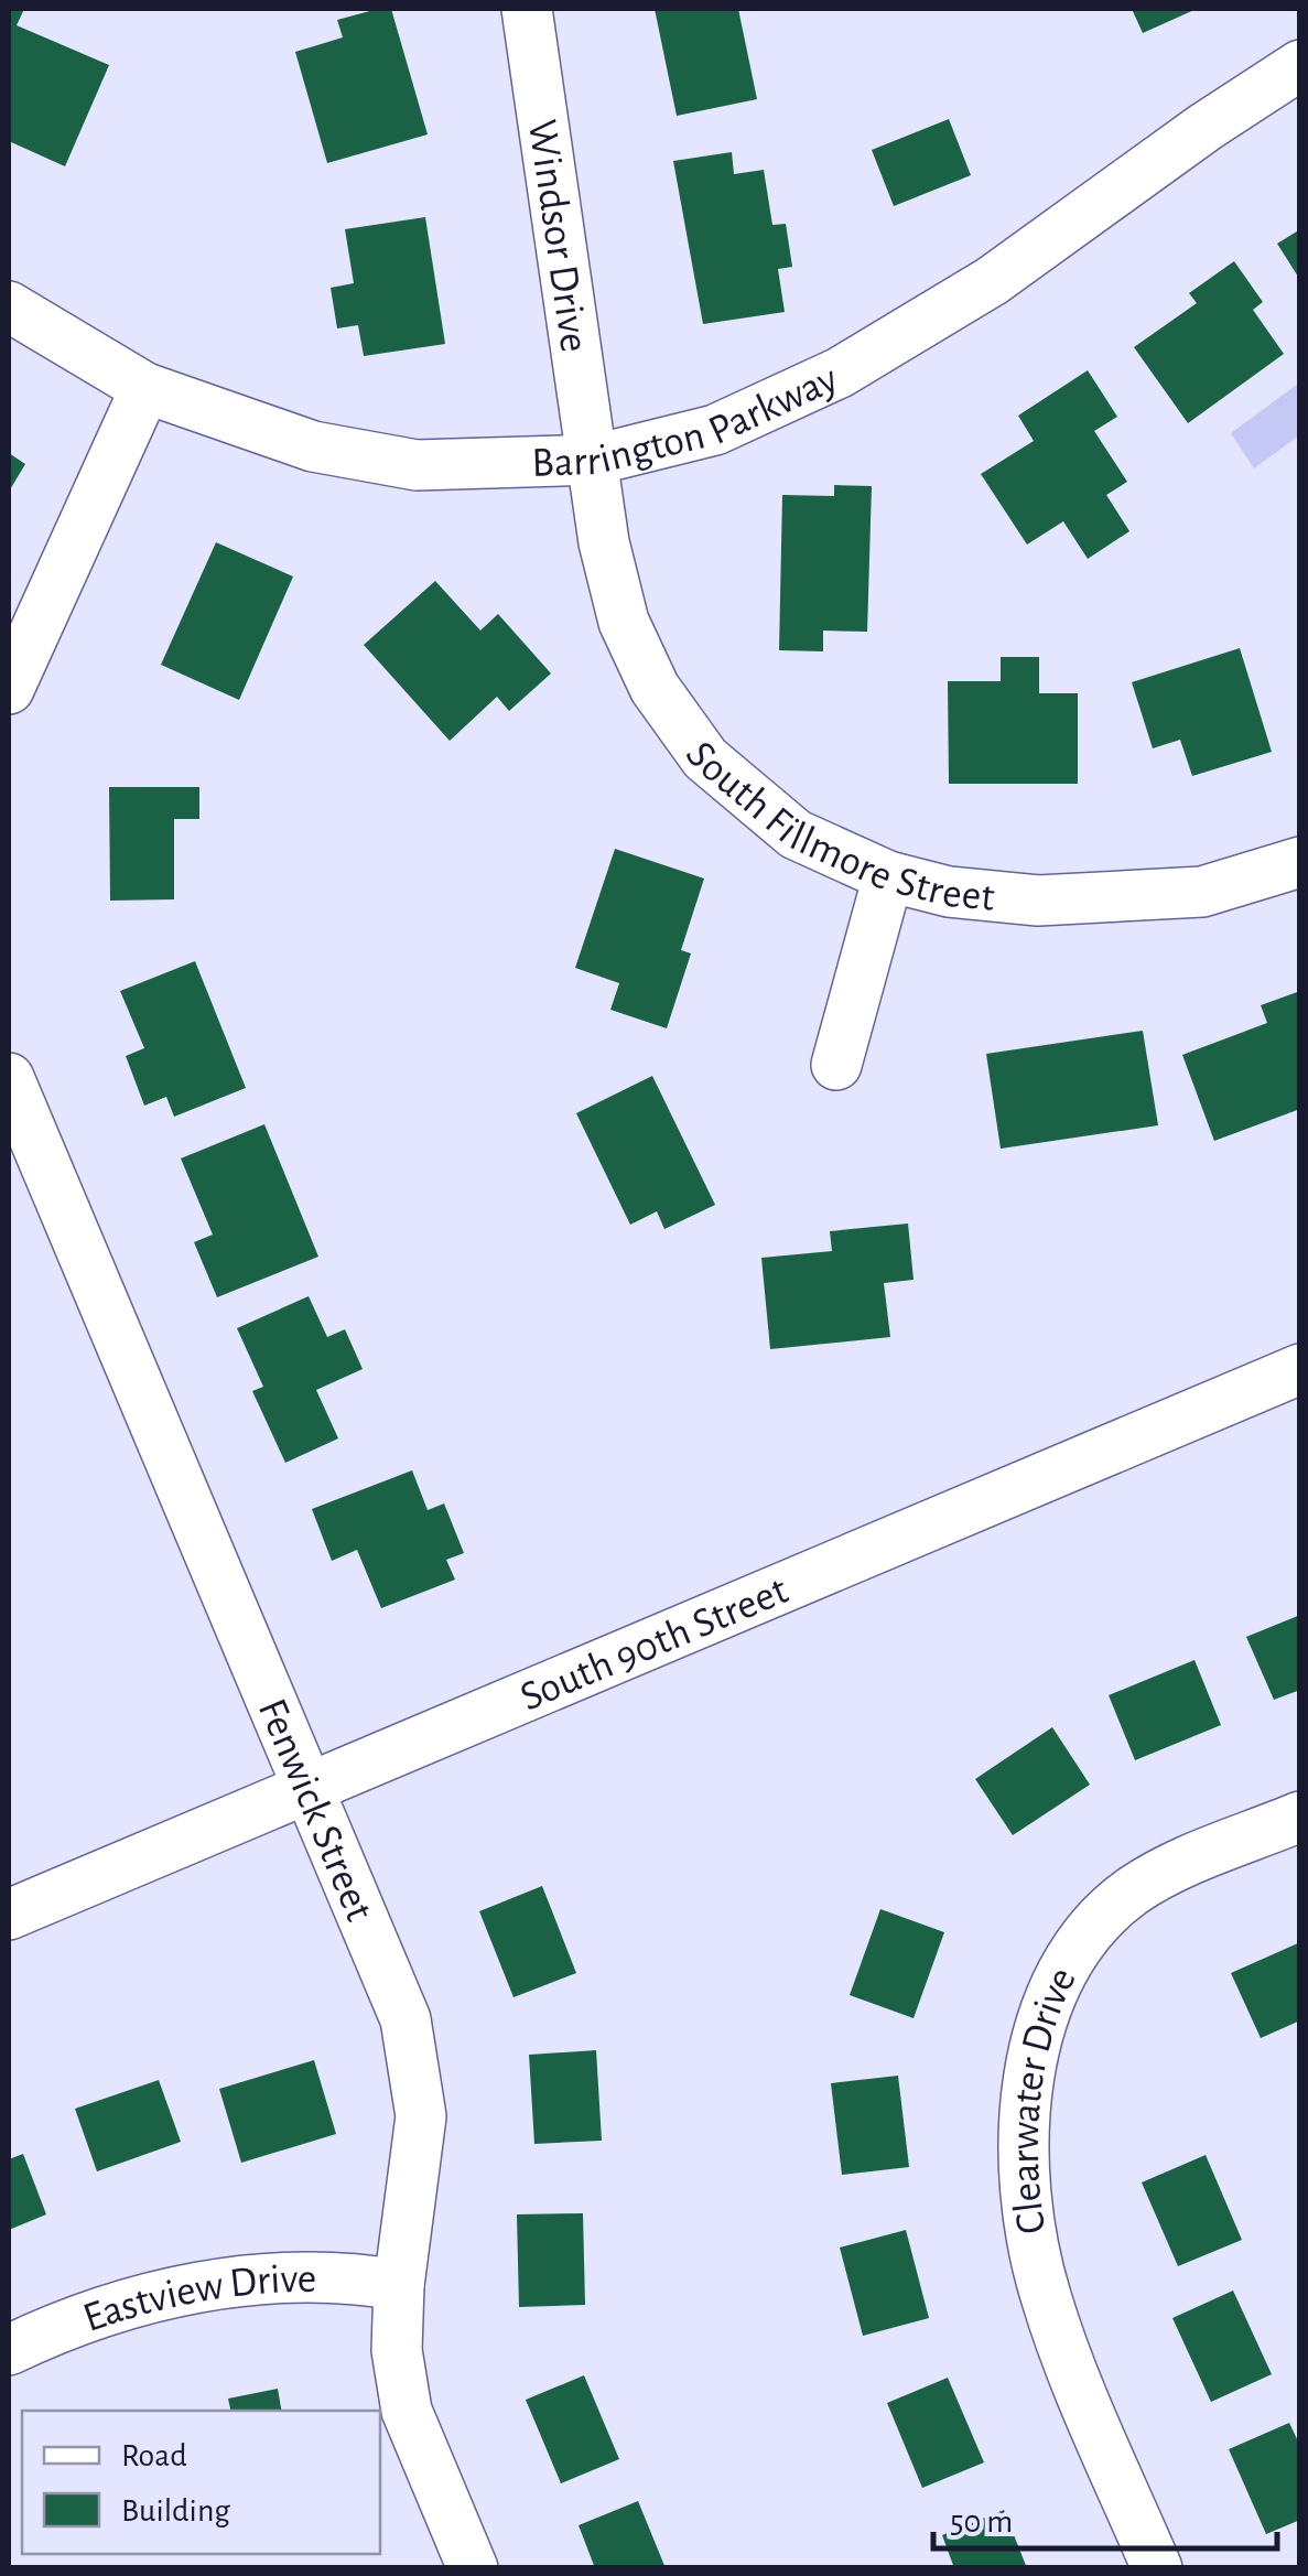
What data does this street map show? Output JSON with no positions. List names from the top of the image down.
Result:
{
  "streets": {
    "street": [
      "Windsor Drive",
      "Barrington Parkway",
      "South Fillmore Street",
      "South 90th Street",
      "Fenwick Street",
      "Clearwater Drive",
      "Eastview Drive"
    ]
  },
  "crossings": [
    ["Windsor Drive", "Barrington Parkway"],
    ["Windsor Drive", "South Fillmore Street"],
    ["Barrington Parkway", "South Fillmore Street"],
    ["South 90th Street", "Fenwick Street"],
    ["Fenwick Street", "Eastview Drive"]
  ],
  "legend": ["Road", "Building"],
  "scale_bar": "50 m"
}
